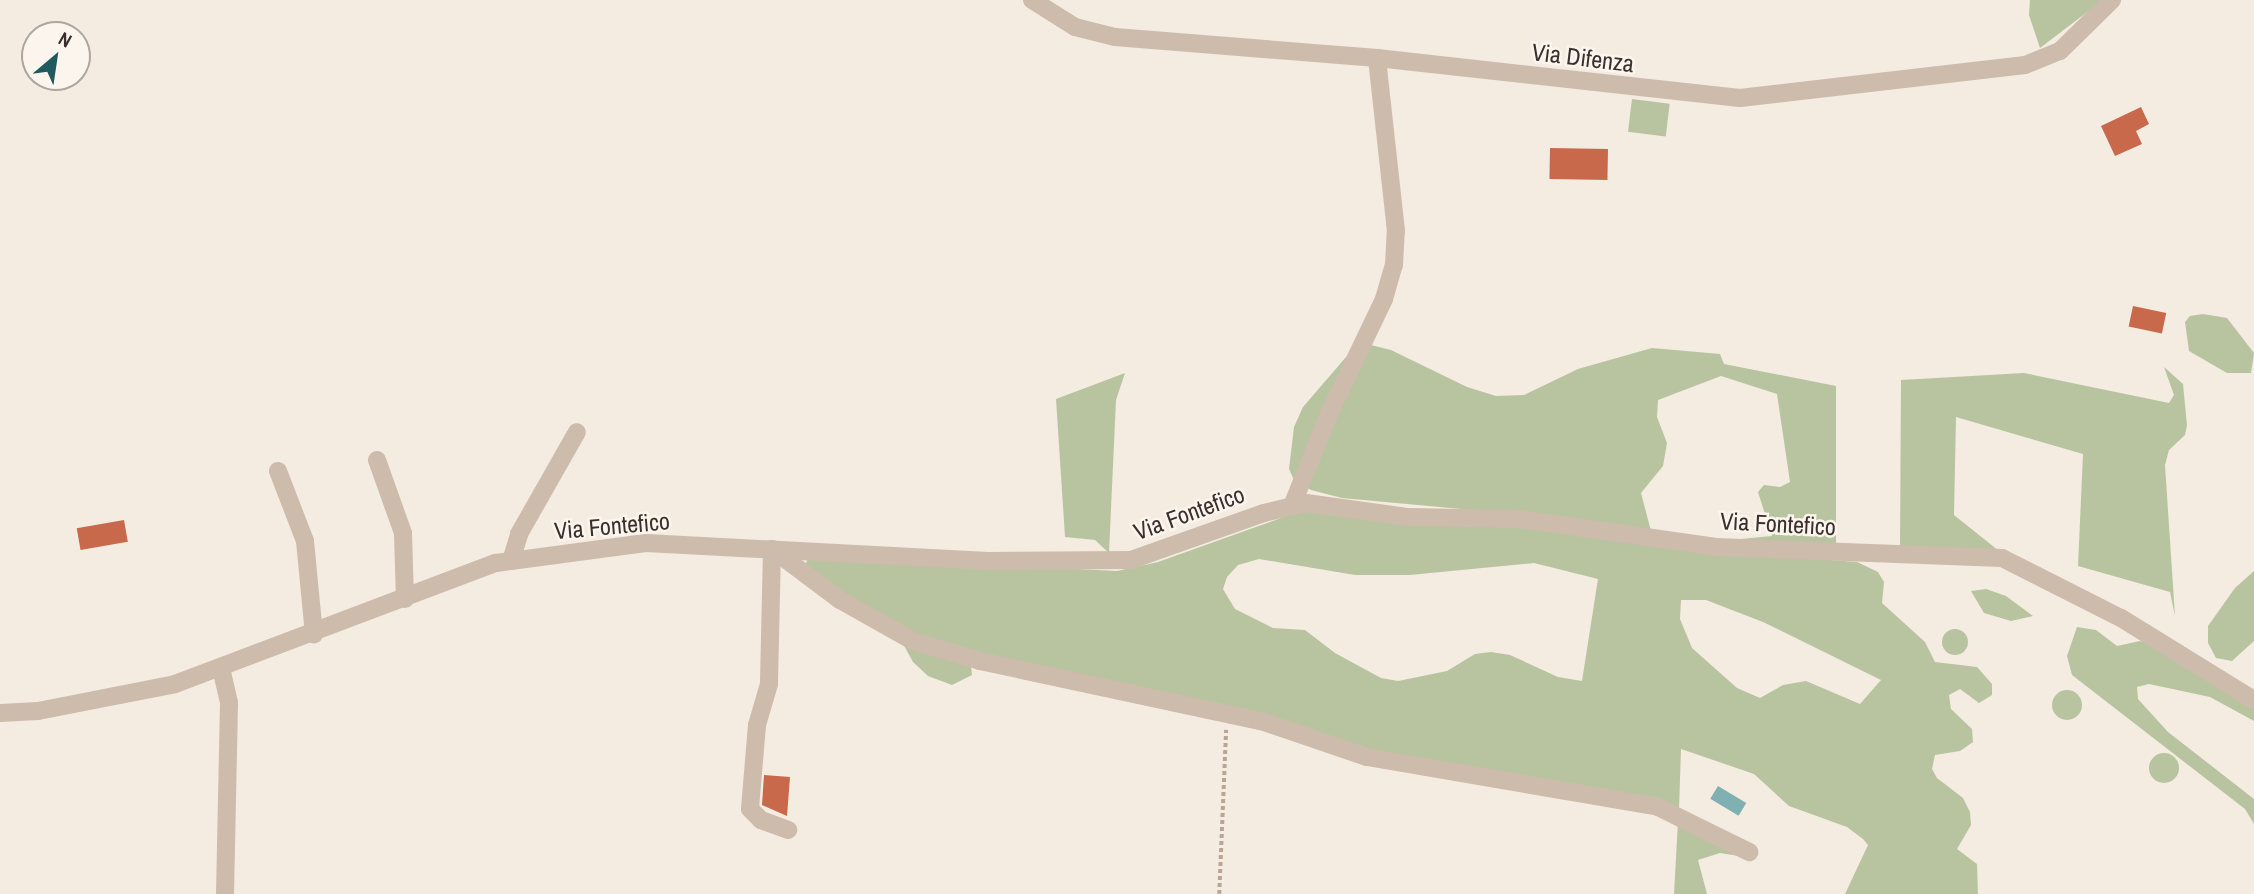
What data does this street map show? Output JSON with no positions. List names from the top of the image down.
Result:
{
  "streets": {
    "street": ["Via Difenza", "Via Fontefico"]
  },
  "north": "top right"
}
